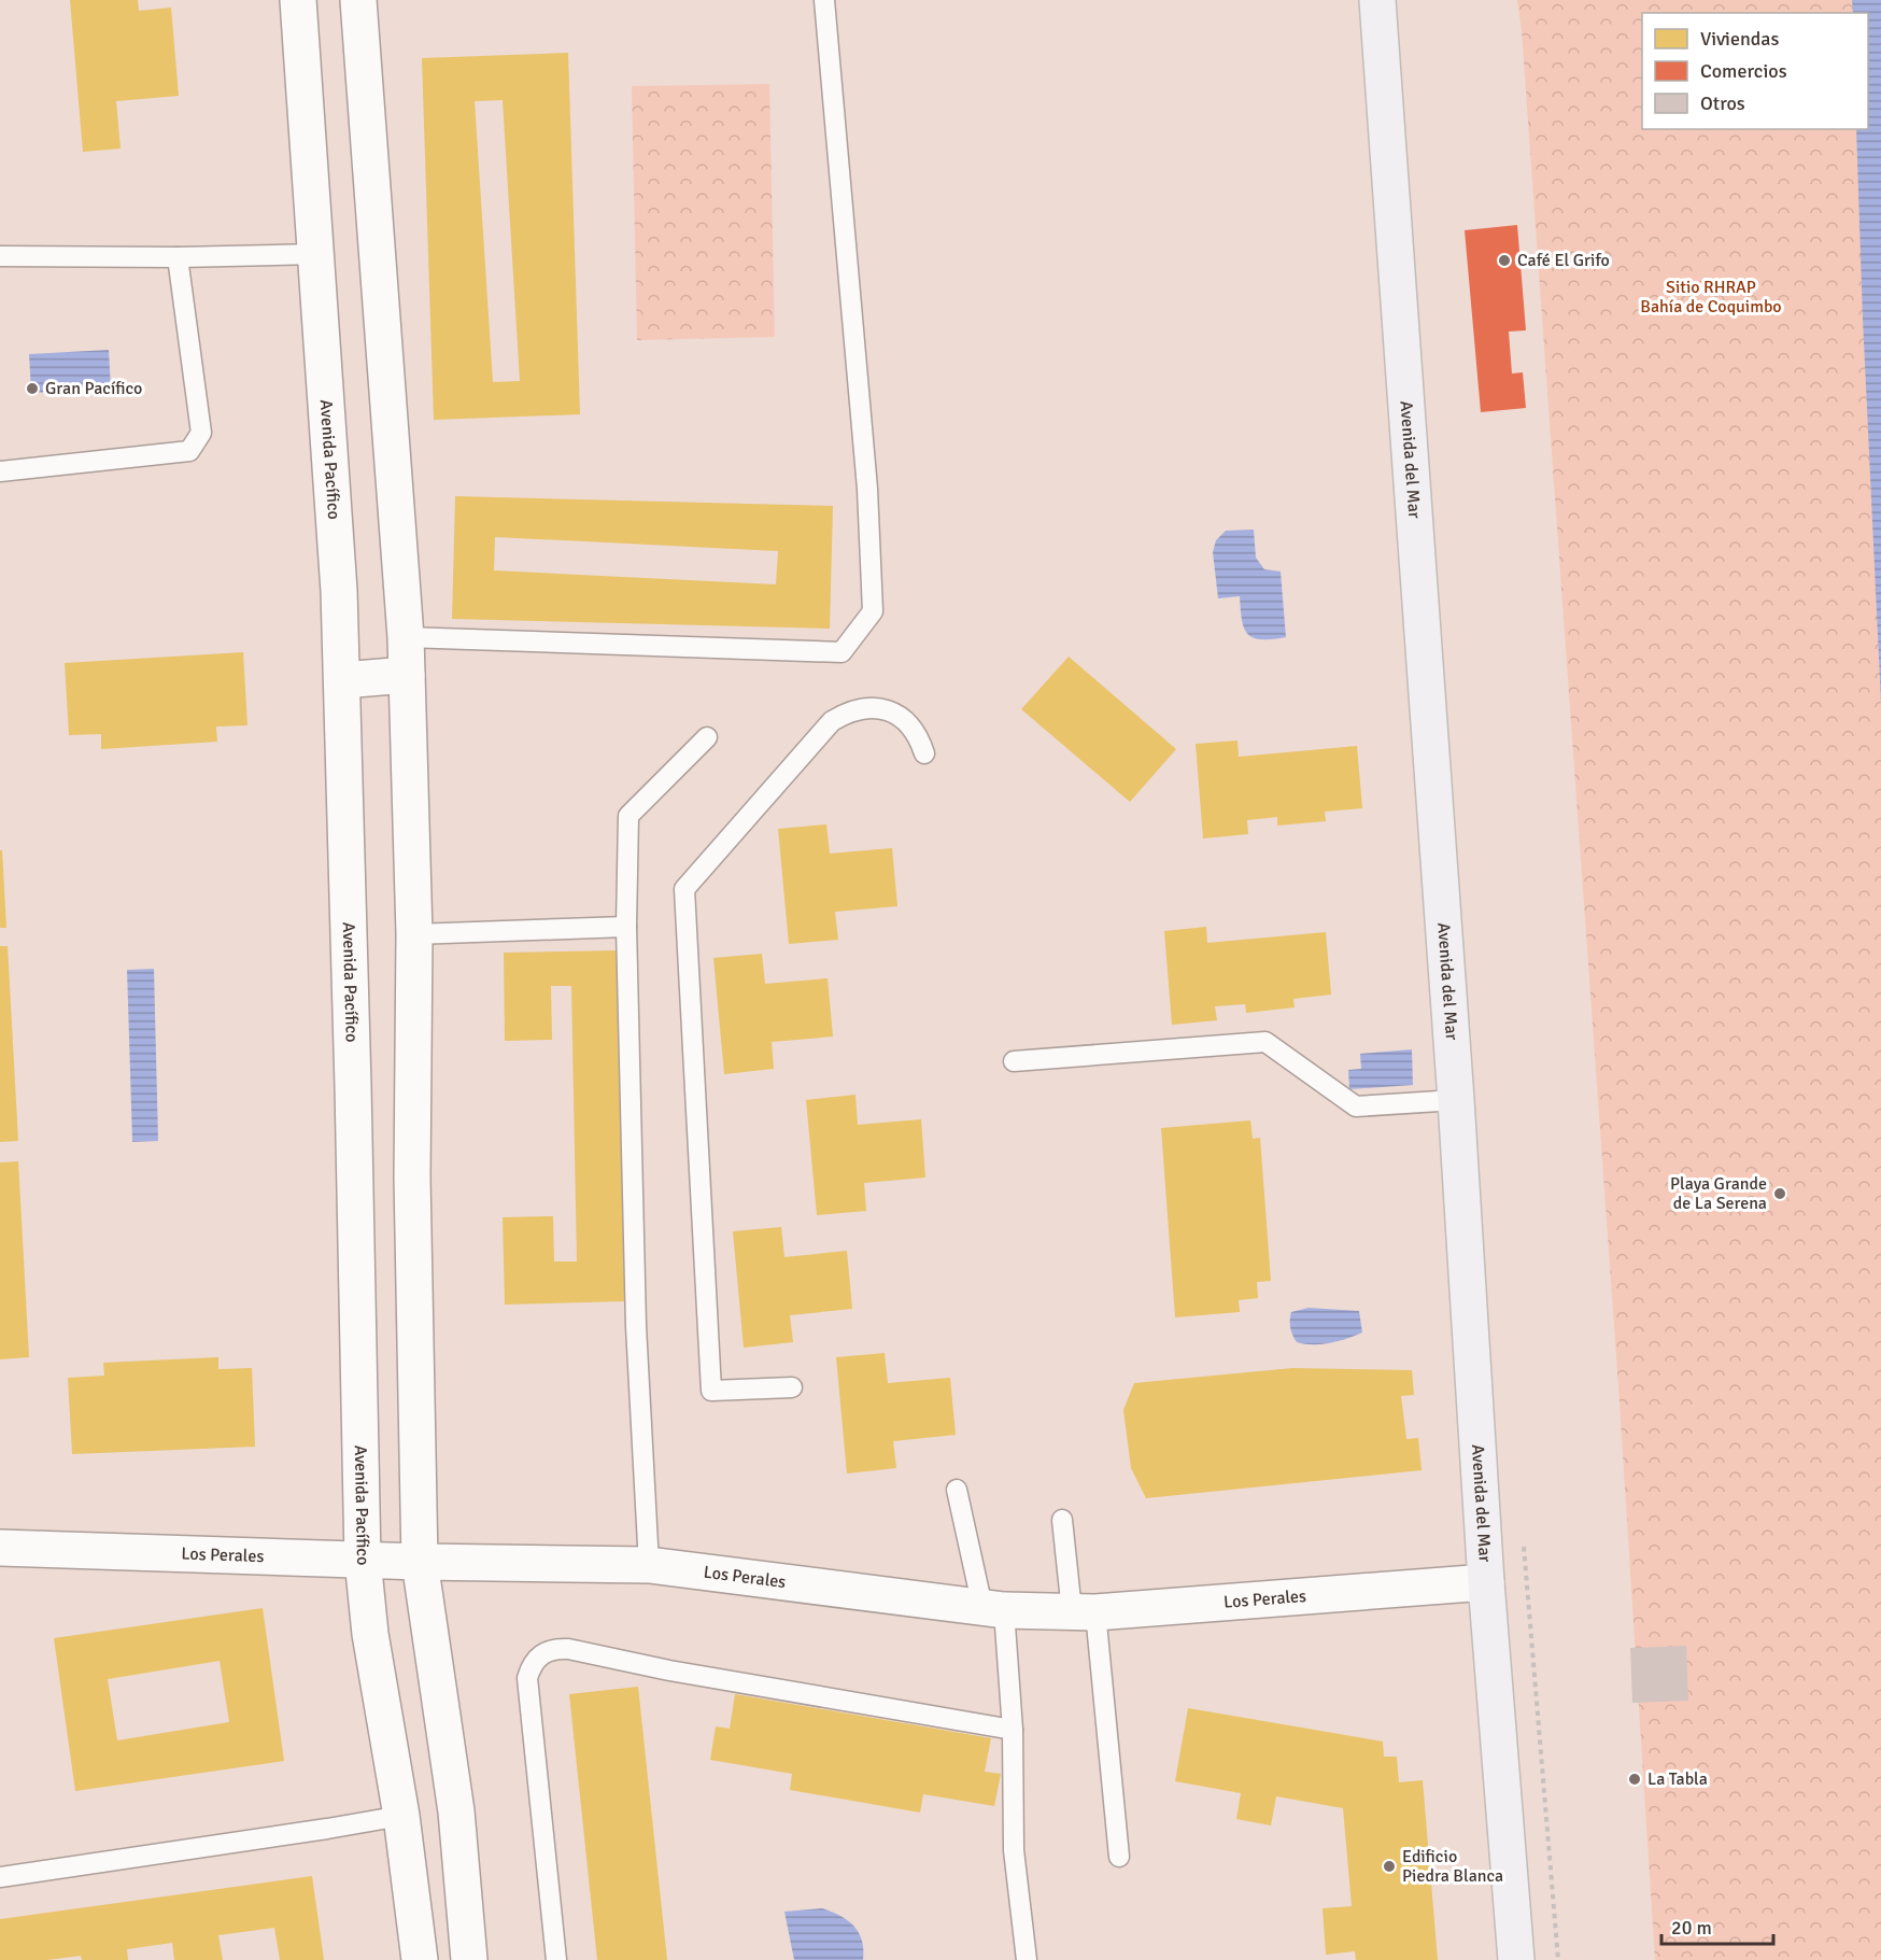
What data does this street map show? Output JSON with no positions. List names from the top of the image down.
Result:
{
  "streets": {
    "main road": ["Avenida del Mar"],
    "street": ["Avenida Pacífico", "Los Perales"]
  },
  "crossings": [
    ["Avenida Pacífico", "Los Perales"],
    ["Avenida del Mar", "Los Perales"]
  ],
  "parks": ["Sitio RHRAP Bahía de Coquimbo"],
  "places": [
    "Café El Grifo",
    "Gran Pacífico",
    "Playa Grande de La Serena",
    "La Tabla",
    "Edificio Piedra Blanca"
  ],
  "legend": ["Viviendas", "Comercios", "Otros"],
  "scale_bar": "20 m"
}
